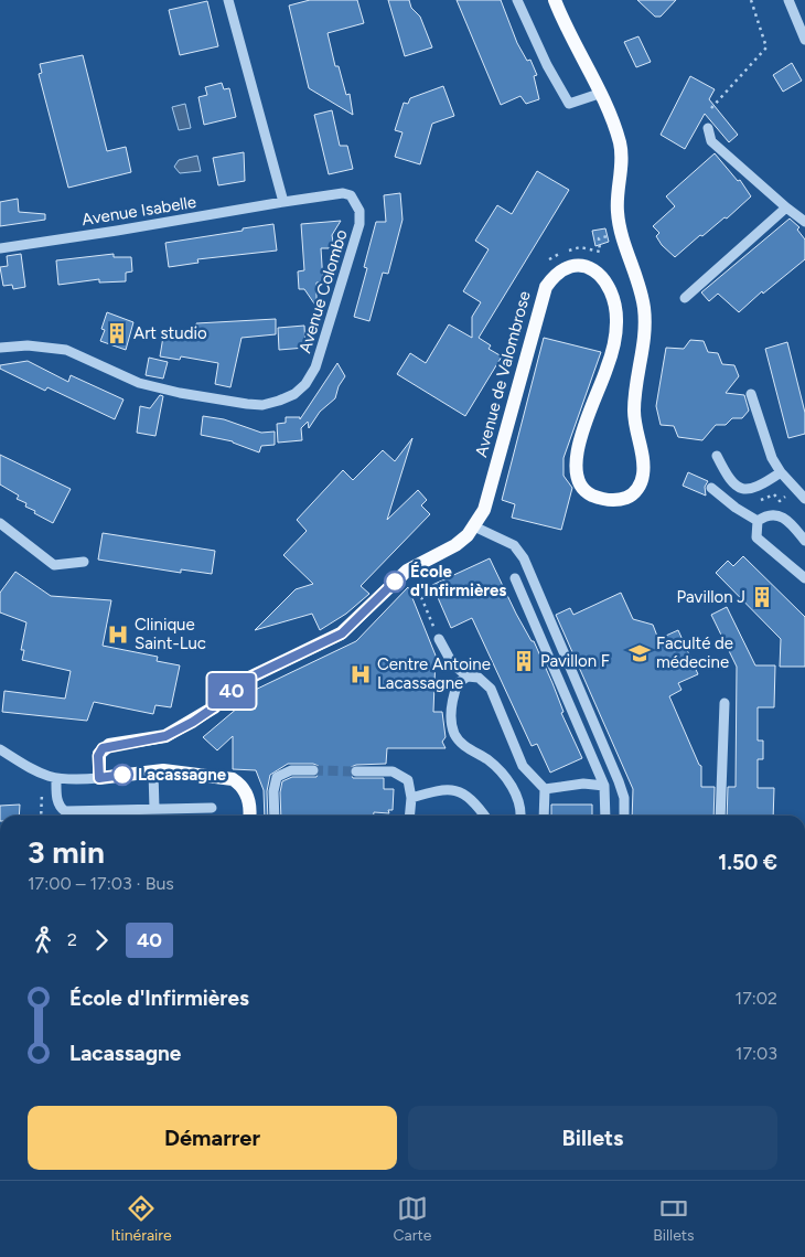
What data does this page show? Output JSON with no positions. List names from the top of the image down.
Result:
{
  "streets": {
    "main road": ["Avenue de Valombrose"],
    "street": ["Avenue Isabelle", "Avenue Colombo"]
  },
  "crossings": [
    ["Avenue Isabelle", "Avenue Colombo"]
  ],
  "places": {
    "building": ["Art studio", "Pavillon J", "Pavillon F"],
    "other": ["École d'Infirmières", "Lacassagne"],
    "hospital": ["Clinique Saint-Luc", "Centre Antoine Lacassagne"],
    "school or university": ["Faculté de médecine"]
  },
  "lines": ["bus line 40"],
  "page": {
    "on_map": "40",
    "heading": ["3 min", "17:00 – 17:03 · Bus", "1.50 €"],
    "legs": ["2", "40"],
    "list": [
      {
        "name": "École d'Infirmières",
        "value": "17:02"
      },
      {
        "name": "Lacassagne",
        "value": "17:03"
      }
    ],
    "buttons": ["Démarrer", "Billets"],
    "tabs": ["Itinéraire", "Carte", "Billets"]
  }
}
